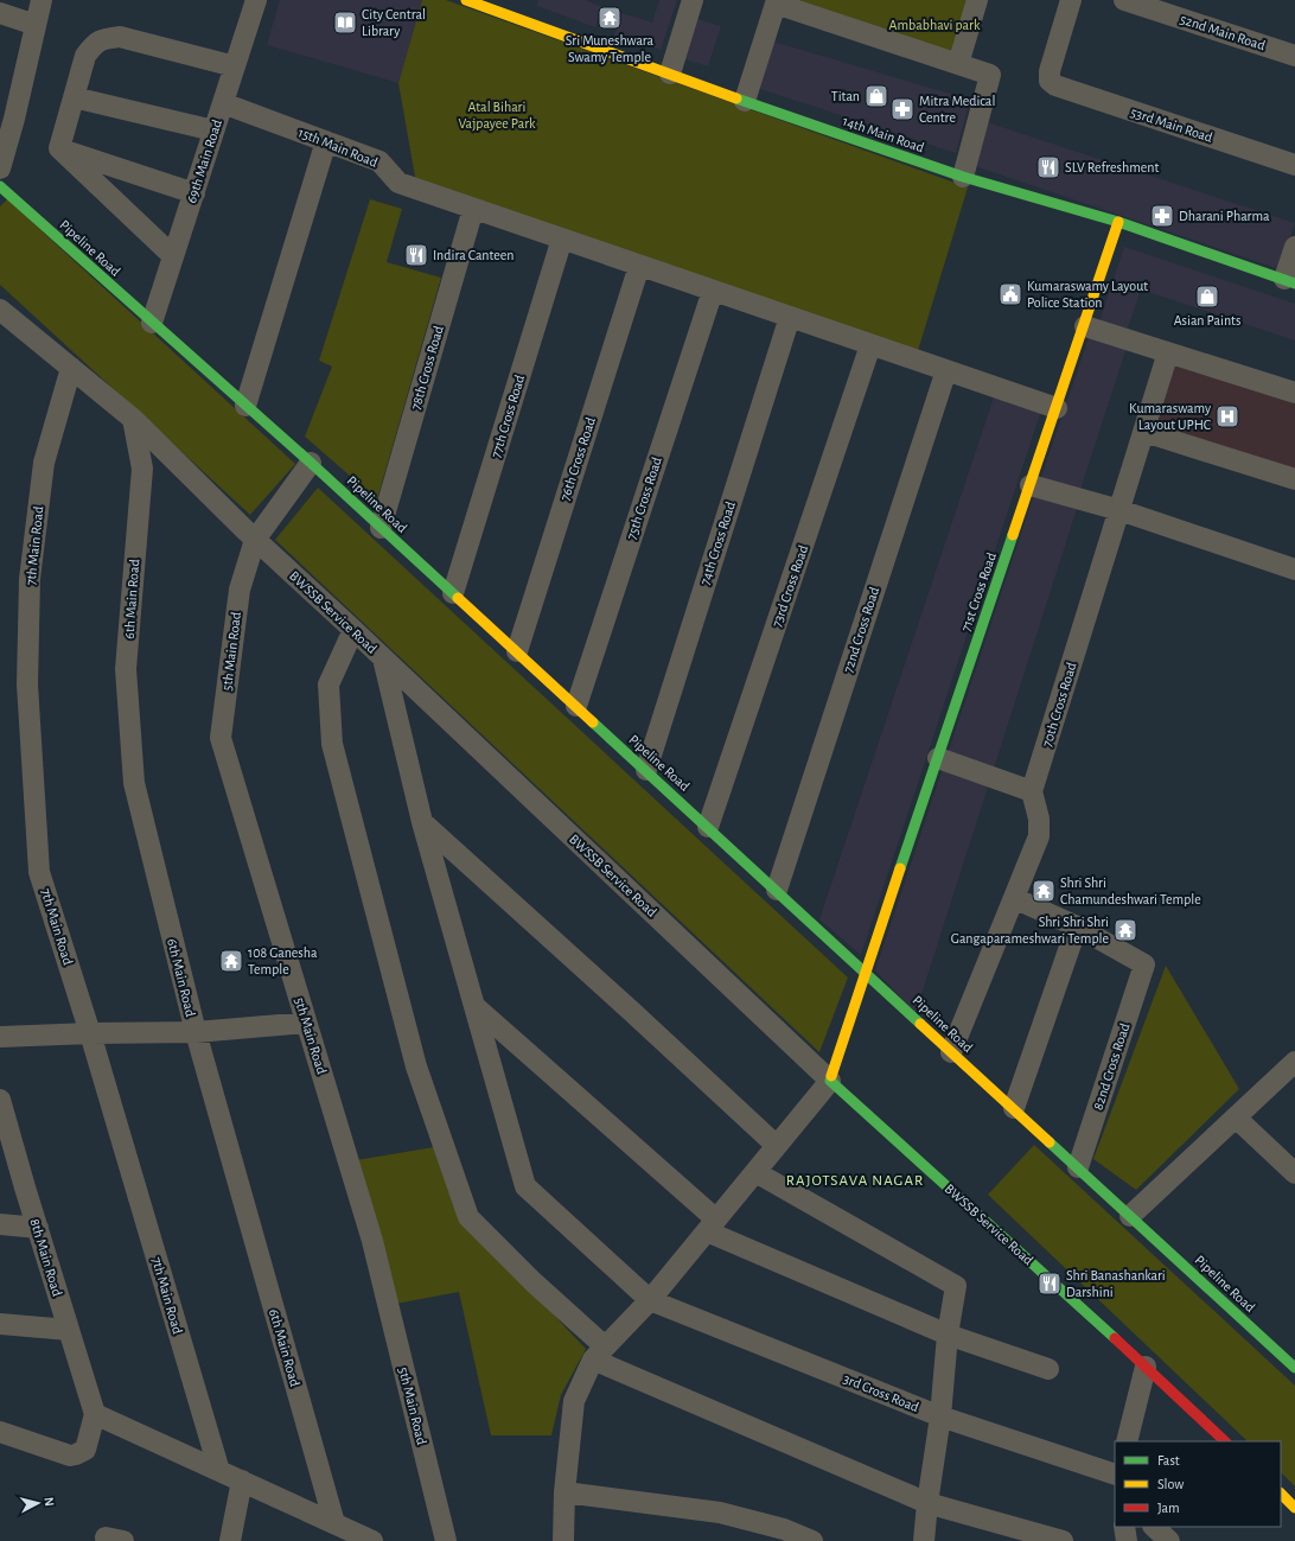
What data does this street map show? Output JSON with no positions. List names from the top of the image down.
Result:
{
  "streets": {
    "street": [
      "52nd Main Road",
      "53rd Main Road",
      "14th Main Road",
      "15th Main Road",
      "69th Main Road",
      "Pipeline Road",
      "78th Cross Road",
      "77th Cross Road",
      "76th Cross Road",
      "75th Cross Road",
      "74th Cross Road",
      "7th Main Road",
      "73rd Cross Road",
      "71st Cross Road",
      "6th Main Road",
      "BWSSB Service Road",
      "72nd Cross Road",
      "5th Main Road",
      "70th Cross Road",
      "82nd Cross Road",
      "8th Main Road",
      "3rd Cross Road"
    ]
  },
  "crossings": [
    ["14th Main Road", "71st Cross Road"],
    ["15th Main Road", "69th Main Road"],
    ["15th Main Road", "78th Cross Road"],
    ["15th Main Road", "77th Cross Road"],
    ["15th Main Road", "76th Cross Road"],
    ["15th Main Road", "75th Cross Road"],
    ["15th Main Road", "74th Cross Road"],
    ["15th Main Road", "73rd Cross Road"],
    ["15th Main Road", "71st Cross Road"],
    ["15th Main Road", "72nd Cross Road"],
    ["69th Main Road", "Pipeline Road"],
    ["Pipeline Road", "78th Cross Road"],
    ["Pipeline Road", "77th Cross Road"],
    ["Pipeline Road", "76th Cross Road"],
    ["Pipeline Road", "75th Cross Road"],
    ["Pipeline Road", "74th Cross Road"],
    ["Pipeline Road", "73rd Cross Road"],
    ["Pipeline Road", "71st Cross Road"],
    ["Pipeline Road", "72nd Cross Road"],
    ["Pipeline Road", "5th Main Road"],
    ["Pipeline Road", "82nd Cross Road"],
    ["7th Main Road", "BWSSB Service Road"],
    ["71st Cross Road", "BWSSB Service Road"],
    ["6th Main Road", "BWSSB Service Road"],
    ["BWSSB Service Road", "5th Main Road"]
  ],
  "districts": ["RAJOTSAVA NAGAR"],
  "parks": ["Ambabhavi park", "Atal Bihari Vajpayee Park"],
  "places": {
    "temple": [
      "Sri Muneshwara Swamy Temple",
      "Shri Shri Chamundeshwari Temple",
      "Shri Shri Shri Gangaparameshwari Temple",
      "108 Ganesha Temple"
    ],
    "library": ["City Central Library"],
    "shop": ["Titan", "Asian Paints"],
    "pharmacy": ["Mitra Medical Centre", "Dharani Pharma"],
    "restaurant": ["SLV Refreshment", "Indira Canteen", "Shri Banashankari Darshini"],
    "public building": ["Kumaraswamy Layout Police Station"],
    "hospital": ["Kumaraswamy Layout UPHC"]
  },
  "legend": ["Fast", "Slow", "Jam"],
  "north": "right"
}
